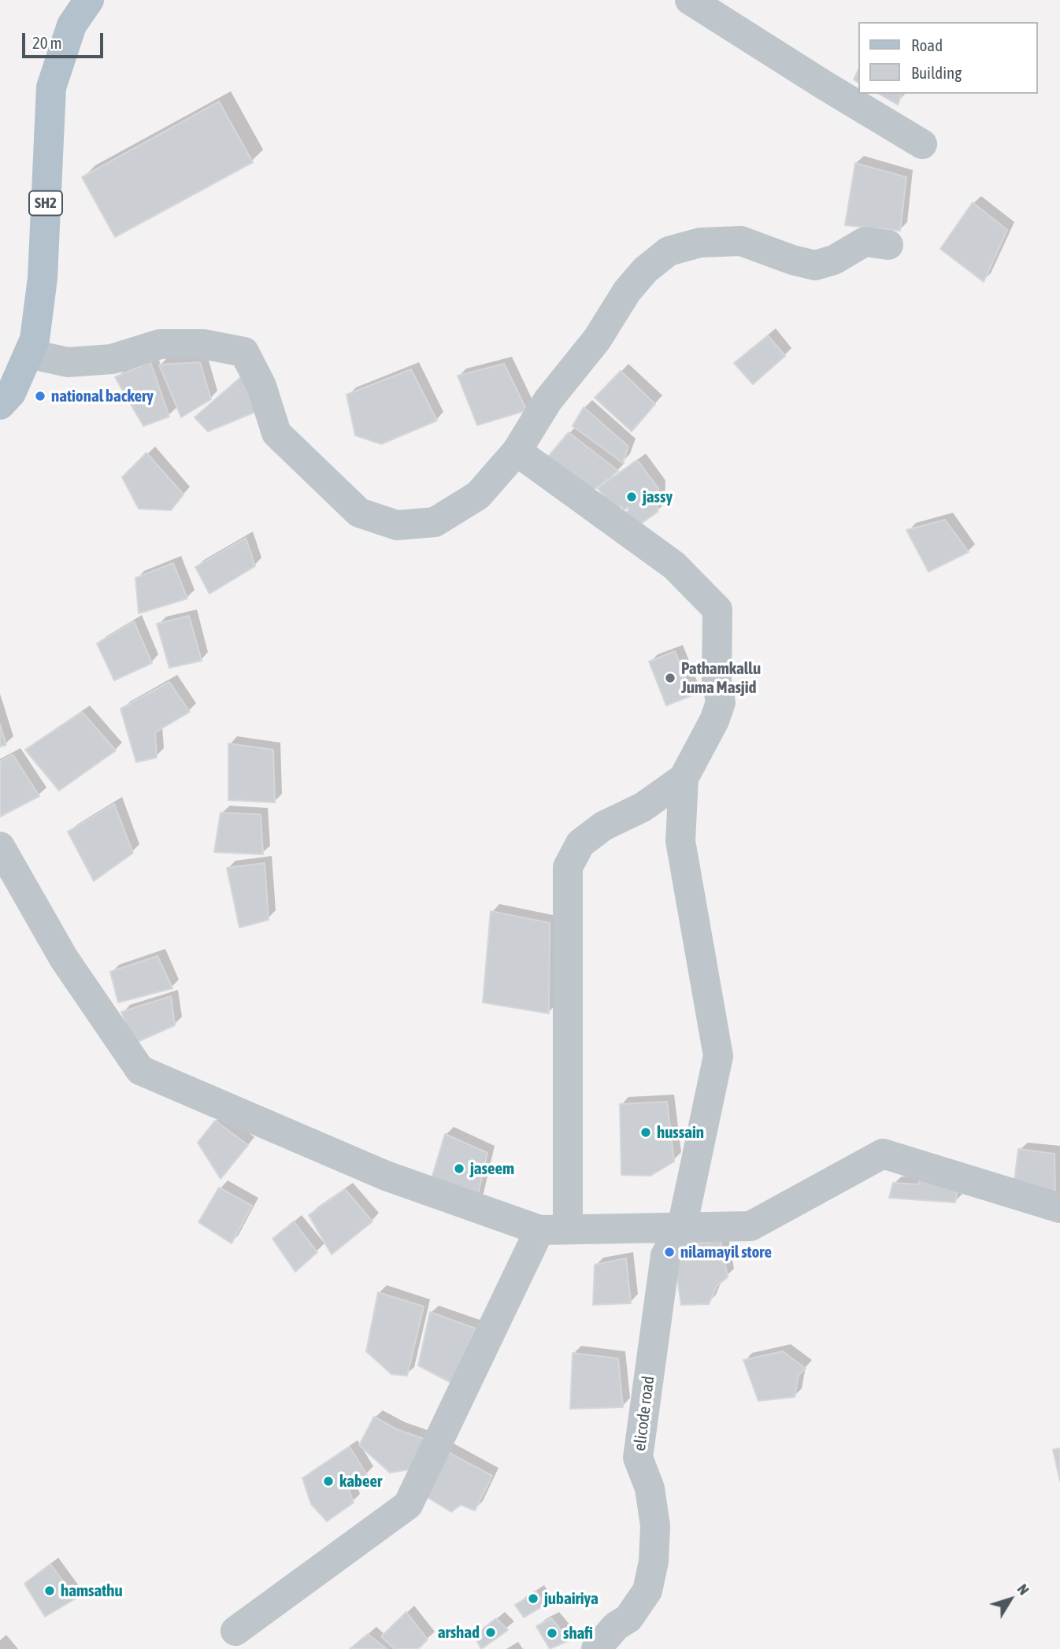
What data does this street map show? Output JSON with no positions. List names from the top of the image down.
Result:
{
  "streets": {
    "main road": ["SH2"],
    "street": ["elicode road"]
  },
  "places": [
    "national backery",
    "jassy",
    "Pathamkallu Juma Masjid",
    "hussain",
    "jaseem",
    "nilamayil store",
    "kabeer",
    "hamsathu",
    "jubairiya",
    "arshad",
    "shafi"
  ],
  "legend": ["Road", "Building"],
  "scale_bar": "20 m",
  "north": "top right"
}
